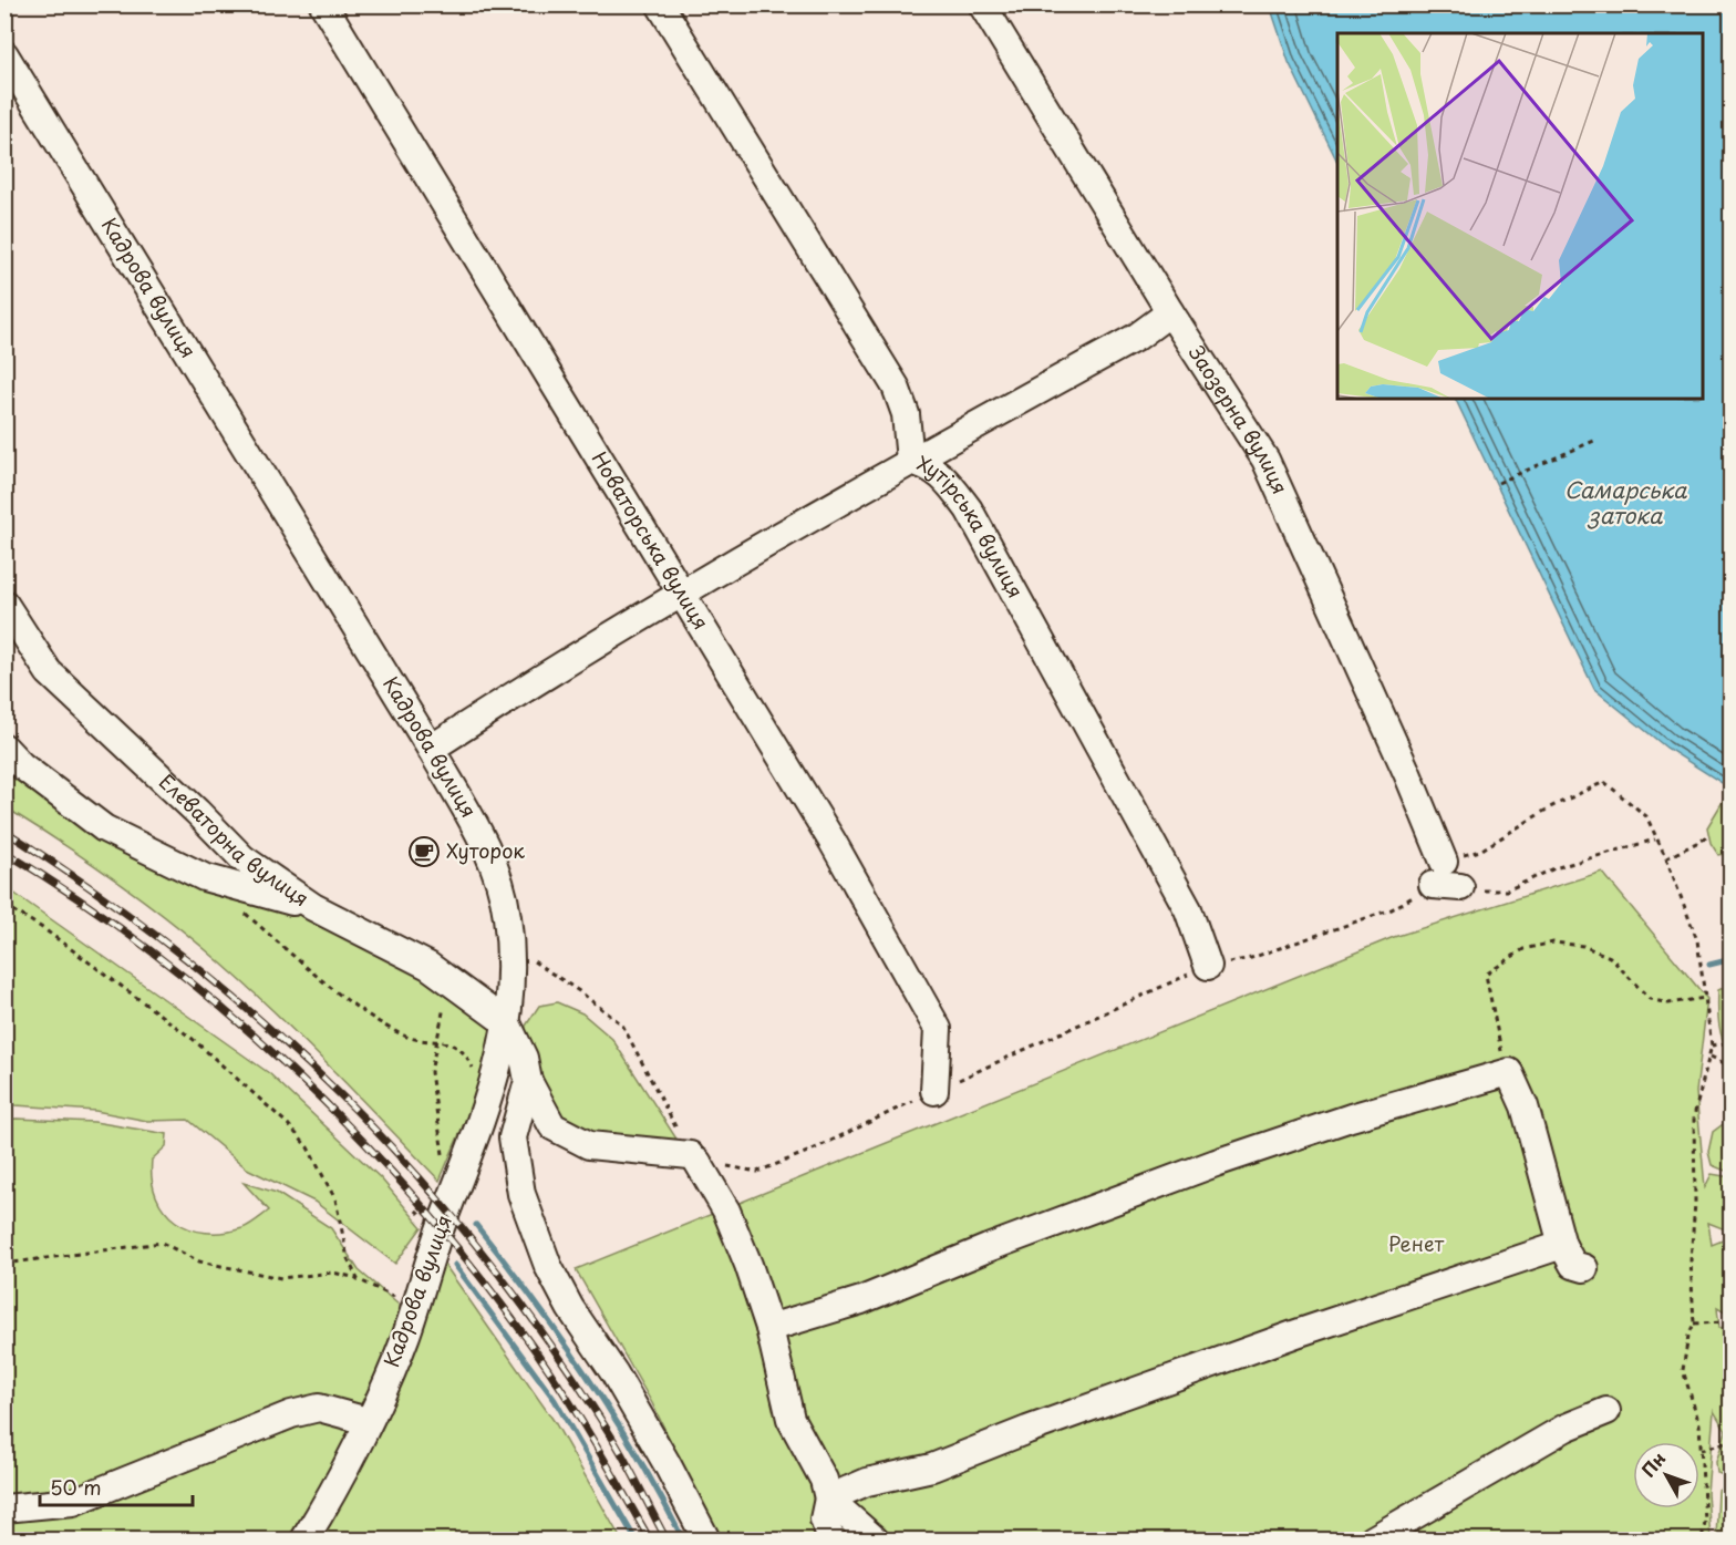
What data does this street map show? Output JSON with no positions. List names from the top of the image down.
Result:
{
  "streets": {
    "street": [
      "Кадрова вулиця",
      "Заозерна вулиця",
      "Хутірська вулиця",
      "Новаторська вулиця",
      "Елеваторна вулиця"
    ]
  },
  "crossings": [
    ["Кадрова вулиця", "Елеваторна вулиця"]
  ],
  "water": ["Самарська затока"],
  "parks": ["Ренет"],
  "places": {
    "cafe": ["Хуторок"]
  },
  "scale_bar": "50 m",
  "north": "top left"
}
